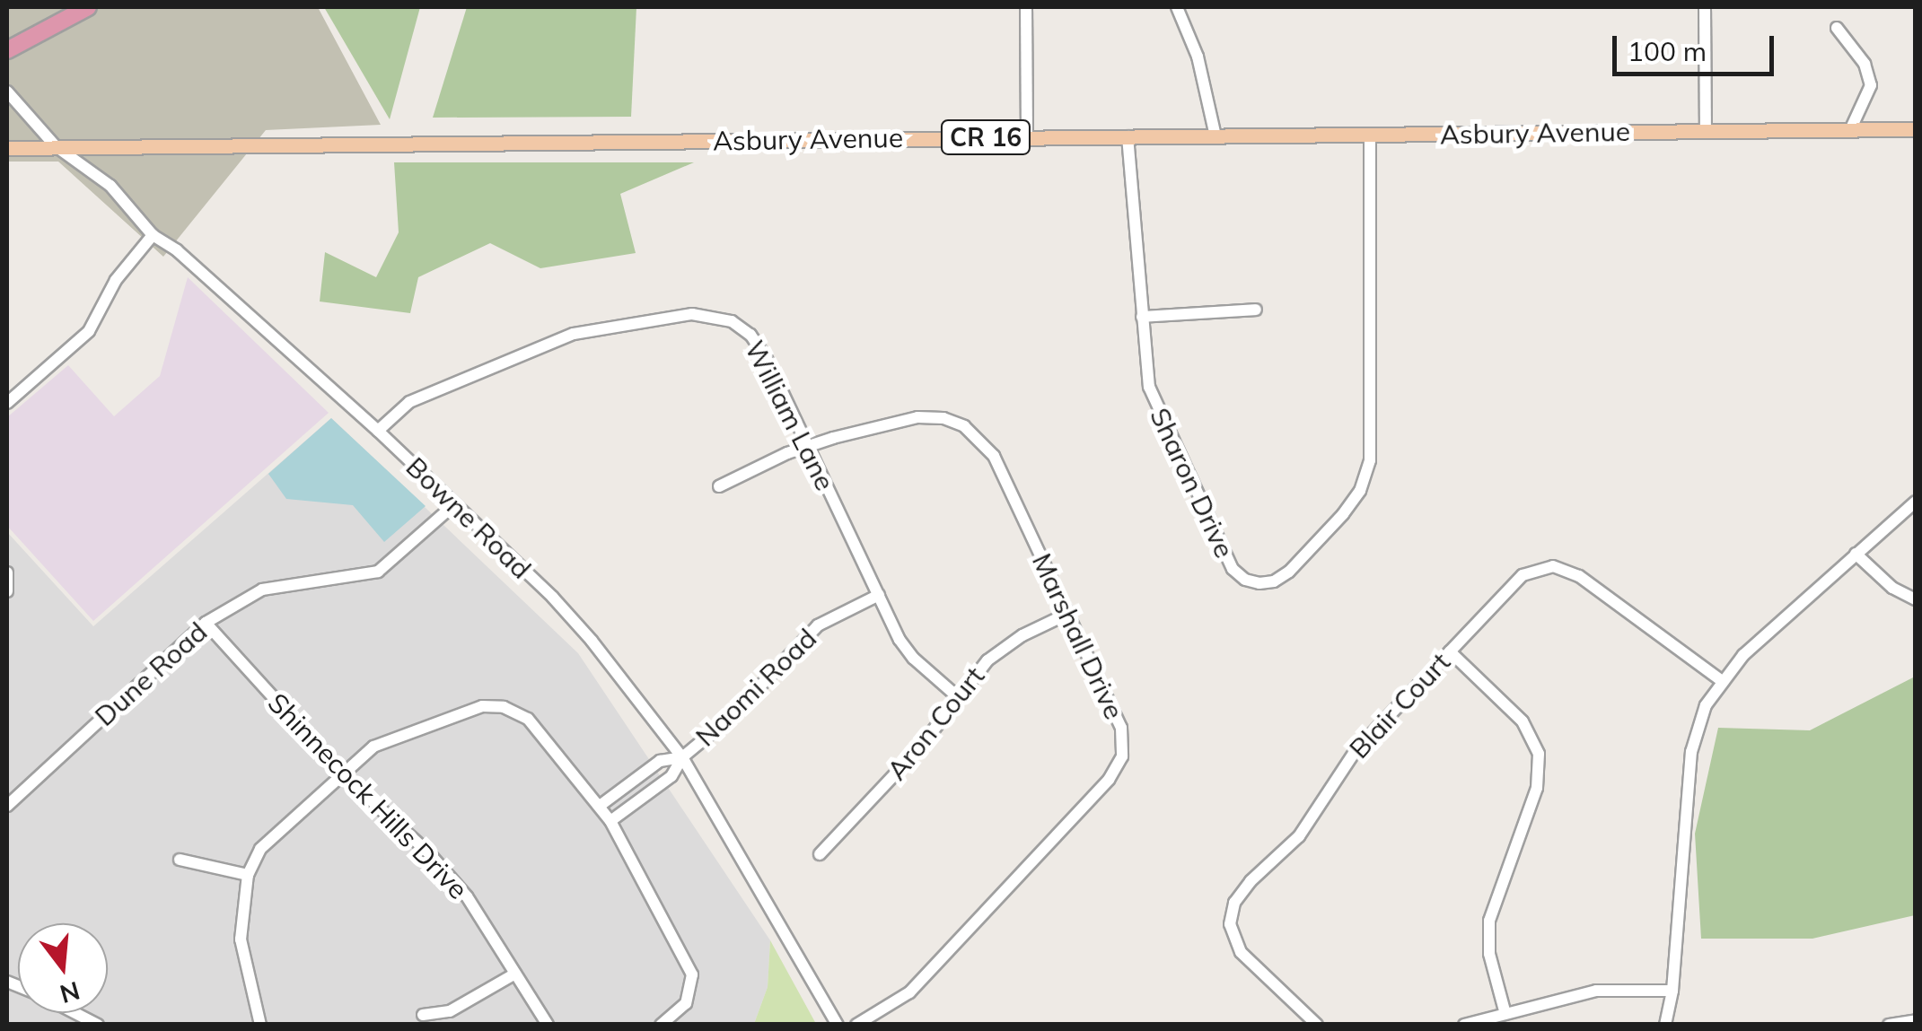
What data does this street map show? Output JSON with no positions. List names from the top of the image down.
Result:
{
  "streets": {
    "main road": ["Asbury Avenue", "CR 16"],
    "street": [
      "William Lane",
      "Sharon Drive",
      "Bowne Road",
      "Marshall Drive",
      "Dune Road",
      "Naomi Road",
      "Blair Court",
      "Aron Court",
      "Shinnecock Hills Drive"
    ]
  },
  "crossings": [
    ["Asbury Avenue", "Sharon Drive"],
    ["Asbury Avenue", "Bowne Road"],
    ["William Lane", "Bowne Road"],
    ["William Lane", "Marshall Drive"],
    ["William Lane", "Naomi Road"],
    ["William Lane", "Aron Court"],
    ["Bowne Road", "Dune Road"],
    ["Bowne Road", "Naomi Road"],
    ["Marshall Drive", "Aron Court"],
    ["Dune Road", "Shinnecock Hills Drive"]
  ],
  "scale_bar": "100 m",
  "north": "bottom"
}
